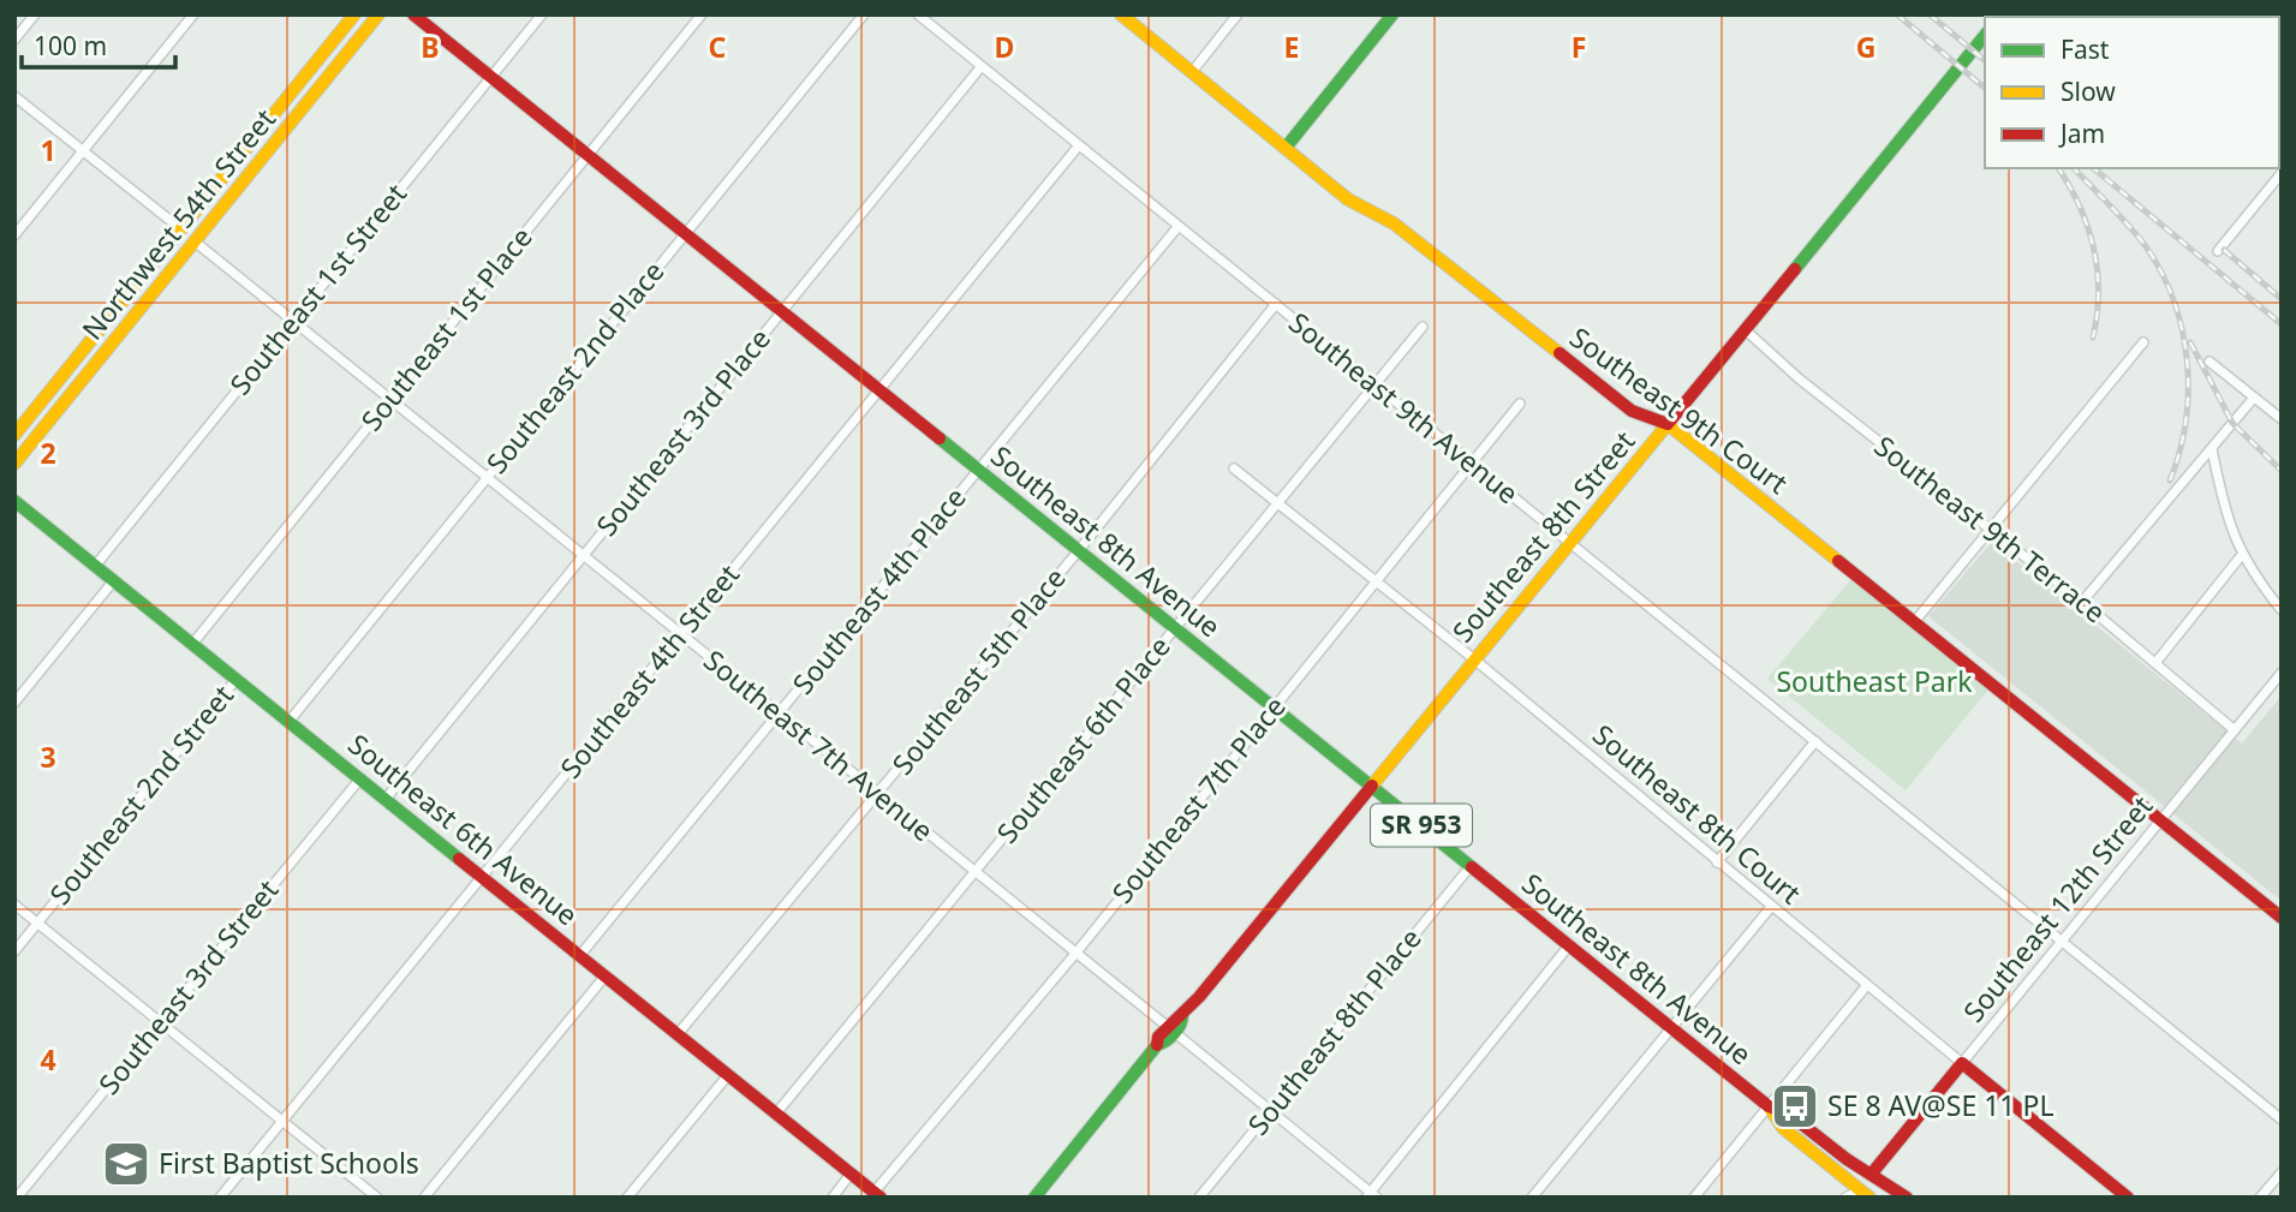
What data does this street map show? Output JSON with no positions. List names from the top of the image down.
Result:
{
  "streets": {
    "main road": [
      "Northwest 54th Street",
      "Southeast 9th Court",
      "Southeast 8th Street",
      "Southeast 8th Avenue",
      "Southeast 8th Court",
      "SR 953",
      "Southeast 6th Avenue",
      "Southeast 12th Street"
    ],
    "street": [
      "Southeast 1st Street",
      "Southeast 1st Place",
      "Southeast 2nd Place",
      "Southeast 9th Avenue",
      "Southeast 3rd Place",
      "Southeast 9th Terrace",
      "Southeast 4th Place",
      "Southeast 4th Street",
      "Southeast 5th Place",
      "Southeast 6th Place",
      "Southeast 7th Avenue",
      "Southeast 2nd Street",
      "Southeast 7th Place",
      "Southeast 3rd Street",
      "Southeast 8th Place"
    ]
  },
  "crossings": [
    ["Northwest 54th Street", "Southeast 7th Avenue"],
    ["Southeast 1st Street", "Southeast 8th Avenue"],
    ["Southeast 1st Street", "Southeast 7th Avenue"],
    ["Southeast 1st Street", "Southeast 6th Avenue"],
    ["Southeast 1st Place", "Southeast 8th Avenue"],
    ["Southeast 1st Place", "Southeast 7th Avenue"],
    ["Southeast 1st Place", "Southeast 6th Avenue"],
    ["Southeast 2nd Place", "Southeast 8th Avenue"],
    ["Southeast 2nd Place", "Southeast 7th Avenue"],
    ["Southeast 2nd Place", "Southeast 6th Avenue"],
    ["Southeast 9th Avenue", "Southeast 3rd Place"],
    ["Southeast 9th Avenue", "Southeast 8th Street"],
    ["Southeast 9th Avenue", "Southeast 4th Place"],
    ["Southeast 9th Avenue", "Southeast 4th Street"],
    ["Southeast 9th Avenue", "Southeast 5th Place"],
    ["Southeast 9th Avenue", "Southeast 6th Place"],
    ["Southeast 9th Avenue", "Southeast 7th Place"],
    ["Southeast 9th Avenue", "Southeast 12th Street"],
    ["Southeast 9th Court", "Southeast 8th Street"],
    ["Southeast 9th Court", "Southeast 12th Street"],
    ["Southeast 3rd Place", "Southeast 8th Avenue"],
    ["Southeast 3rd Place", "Southeast 7th Avenue"],
    ["Southeast 3rd Place", "Southeast 6th Avenue"],
    ["Southeast 9th Terrace", "Southeast 8th Street"],
    ["Southeast 9th Terrace", "Southeast 12th Street"],
    ["Southeast 8th Street", "Southeast 8th Avenue"],
    ["Southeast 8th Street", "Southeast 7th Avenue"],
    ["Southeast 8th Street", "Southeast 8th Court"],
    ["Southeast 8th Avenue", "Southeast 4th Place"],
    ["Southeast 8th Avenue", "Southeast 4th Street"],
    ["Southeast 8th Avenue", "Southeast 5th Place"],
    ["Southeast 8th Avenue", "Southeast 6th Place"],
    ["Southeast 8th Avenue", "Southeast 7th Place"],
    ["Southeast 8th Avenue", "SR 953"],
    ["Southeast 8th Avenue", "Southeast 8th Place"],
    ["Southeast 4th Place", "Southeast 7th Avenue"],
    ["Southeast 4th Place", "Southeast 6th Avenue"],
    ["Southeast 4th Street", "Southeast 7th Avenue"],
    ["Southeast 4th Street", "Southeast 6th Avenue"],
    ["Southeast 5th Place", "Southeast 7th Avenue"],
    ["Southeast 5th Place", "Southeast 6th Avenue"],
    ["Southeast 6th Place", "Southeast 7th Avenue"],
    ["Southeast 6th Place", "Southeast 8th Court"],
    ["Southeast 6th Place", "Southeast 6th Avenue"],
    ["Southeast 7th Avenue", "Southeast 7th Place"],
    ["Southeast 7th Avenue", "Southeast 8th Place"],
    ["Southeast 2nd Street", "Southeast 6th Avenue"],
    ["Southeast 7th Place", "Southeast 8th Court"],
    ["Southeast 7th Place", "Southeast 6th Avenue"],
    ["Southeast 8th Court", "Southeast 12th Street"],
    ["SR 953", "Southeast 12th Street"],
    ["Southeast 6th Avenue", "Southeast 3rd Street"]
  ],
  "parks": ["Southeast Park"],
  "places": {
    "bus stop": ["SE 8 AV@SE 11 PL"],
    "school or university": ["First Baptist Schools"]
  },
  "legend": ["Fast", "Slow", "Jam"],
  "scale_bar": "100 m",
  "grid": {
    "columns": [
      "B",
      "C",
      "D",
      "E",
      "F",
      "G"
    ],
    "rows": [
      "1",
      "2",
      "3",
      "4"
    ]
  }
}
